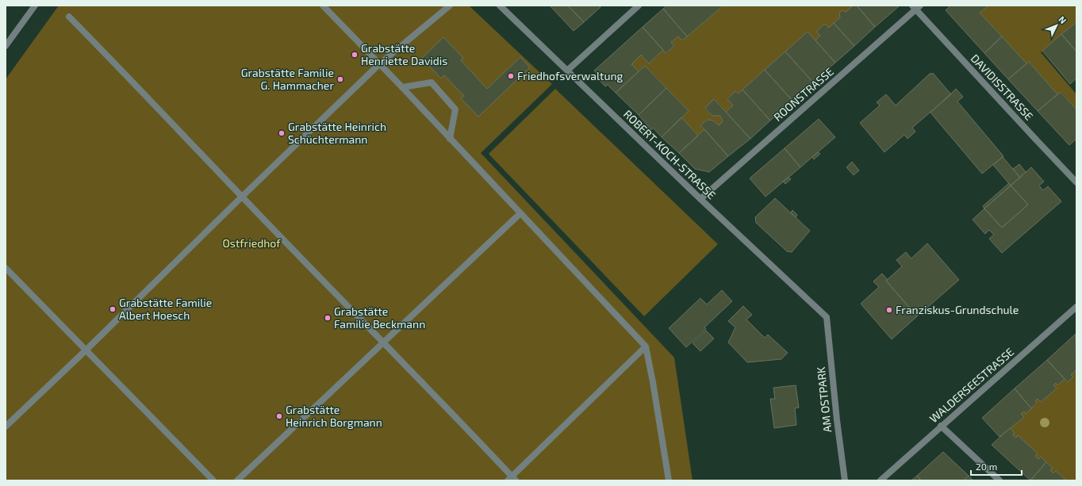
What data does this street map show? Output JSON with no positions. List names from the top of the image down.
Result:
{
  "streets": {
    "street": [
      "DAVIDISSTRASSE",
      "ROONSTRASSE",
      "ROBERT-KOCH-STRASSE",
      "WALDERSEESTRASSE",
      "AM OSTPARK"
    ]
  },
  "crossings": [
    ["DAVIDISSTRASSE", "ROONSTRASSE"],
    ["ROONSTRASSE", "ROBERT-KOCH-STRASSE"],
    ["ROBERT-KOCH-STRASSE", "AM OSTPARK"]
  ],
  "parks": ["Ostfriedhof"],
  "places": [
    "Grabstätte Henriette Davidis",
    "Friedhofsverwaltung",
    "Grabstätte Familie G. Hammacher",
    "Grabstätte Heinrich Schüchtermann",
    "Grabstätte Familie Albert Hoesch",
    "Franziskus-Grundschule",
    "Grabstätte Familie Beckmann",
    "Grabstätte Heinrich Borgmann"
  ],
  "scale_bar": "20 m",
  "north": "top right"
}
